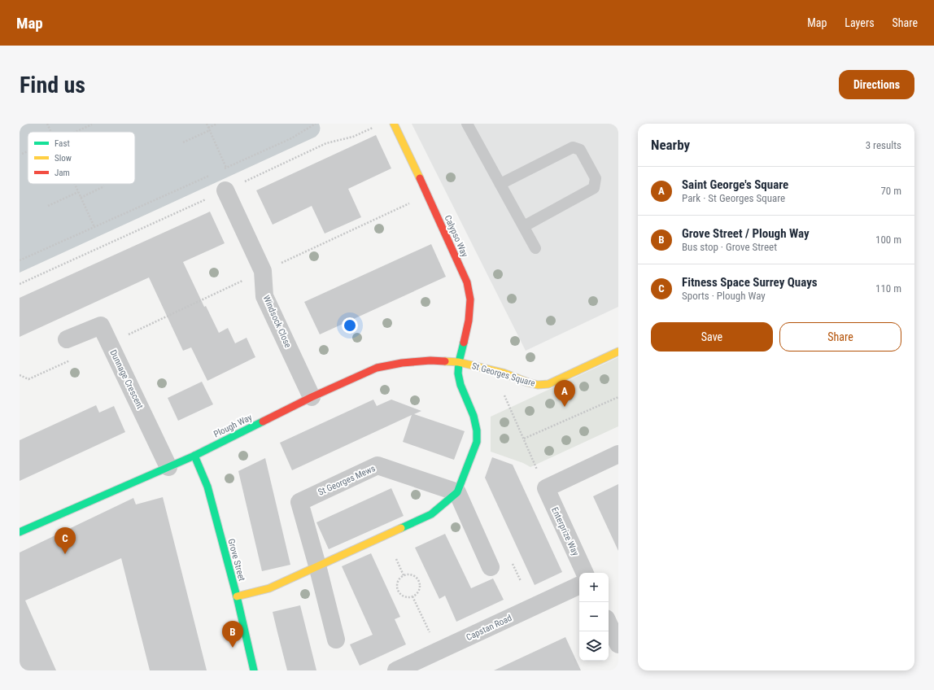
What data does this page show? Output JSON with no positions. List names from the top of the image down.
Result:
{
  "streets": {
    "street": [
      "Calypso Way",
      "Windsock Close",
      "St Georges Square",
      "Dunnage Crescent",
      "Plough Way",
      "St Georges Mews",
      "Enterprize Way",
      "Grove Street",
      "Capstan Road"
    ]
  },
  "crossings": [
    ["Calypso Way", "St Georges Square"],
    ["Calypso Way", "Plough Way"],
    ["Windsock Close", "Plough Way"],
    ["St Georges Square", "Plough Way"],
    ["Dunnage Crescent", "Plough Way"],
    ["Plough Way", "Grove Street"]
  ],
  "legend": ["Fast", "Slow", "Jam"],
  "page": {
    "header": "Map",
    "nav": ["Map", "Layers", "Share"],
    "buttons": [
      "Directions",
      ["Save", "Share"]
    ],
    "title": "Find us",
    "heading": ["Nearby", "3 results"],
    "list": [
      {
        "mark": "A",
        "name": "Saint George's Square",
        "note": "Park · St Georges Square",
        "value": "70 m"
      },
      {
        "mark": "B",
        "name": "Grove Street / Plough Way",
        "note": "Bus stop · Grove Street",
        "value": "100 m"
      },
      {
        "mark": "C",
        "name": "Fitness Space Surrey Quays",
        "note": "Sports · Plough Way",
        "value": "110 m"
      }
    ],
    "pins": ["A", "C", "B"],
    "map_buttons": ["+", "−"]
  }
}
